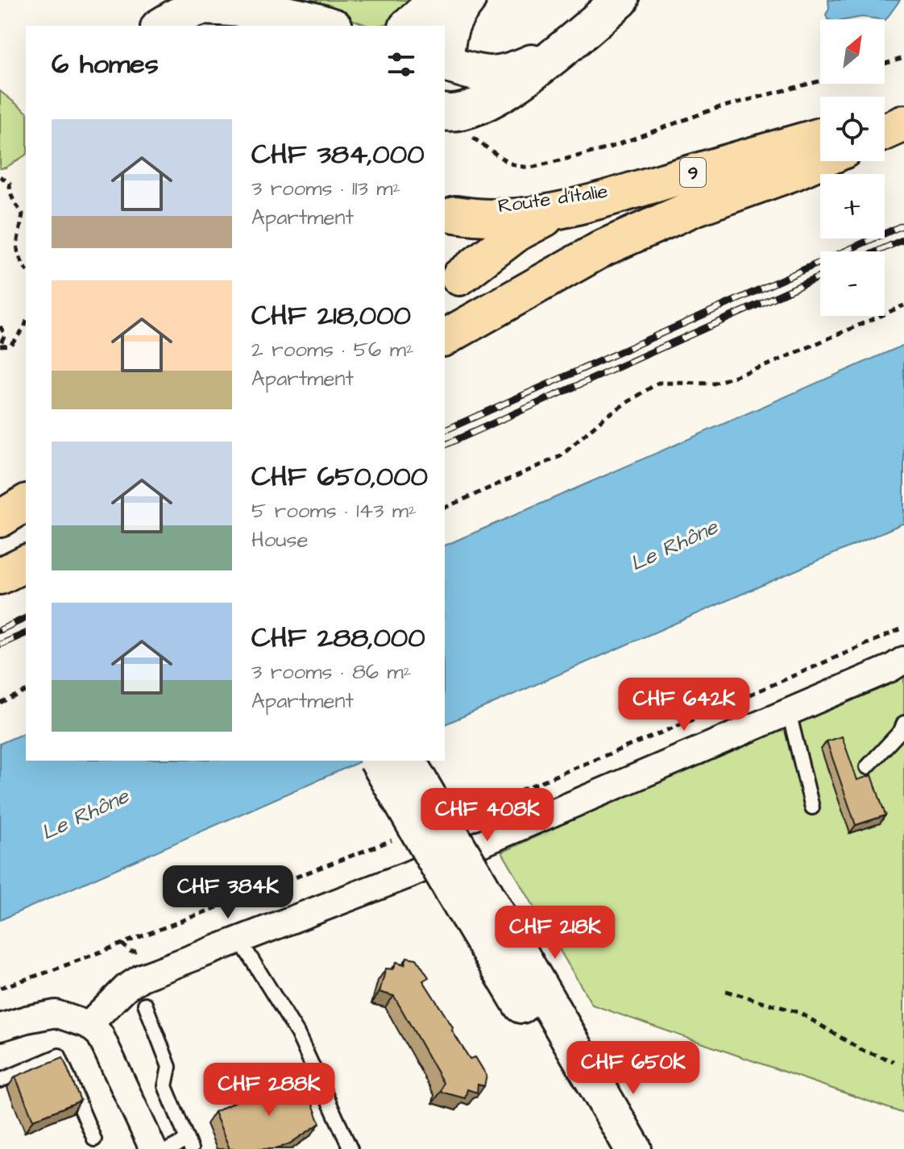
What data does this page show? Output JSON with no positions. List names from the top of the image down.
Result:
{
  "streets": {
    "main road": ["9", "Route d'Italie"]
  },
  "water": ["Le Rhône"],
  "north": "top right",
  "page": {
    "map_buttons": ["+", "−"],
    "heading": "6 homes",
    "list": [
      {
        "name": "CHF 384,000",
        "note": "3 rooms · 113 m² · Apartment"
      },
      {
        "name": "CHF 218,000",
        "note": "2 rooms · 56 m² · Apartment"
      },
      {
        "name": "CHF 650,000",
        "note": "5 rooms · 143 m² · House"
      },
      {
        "name": "CHF 288,000",
        "note": "3 rooms · 86 m² · Apartment"
      }
    ],
    "price": [
      "CHF 642K",
      "CHF 408K",
      "CHF 384K",
      "CHF 218K",
      "CHF 650K",
      "CHF 288K"
    ]
  }
}
